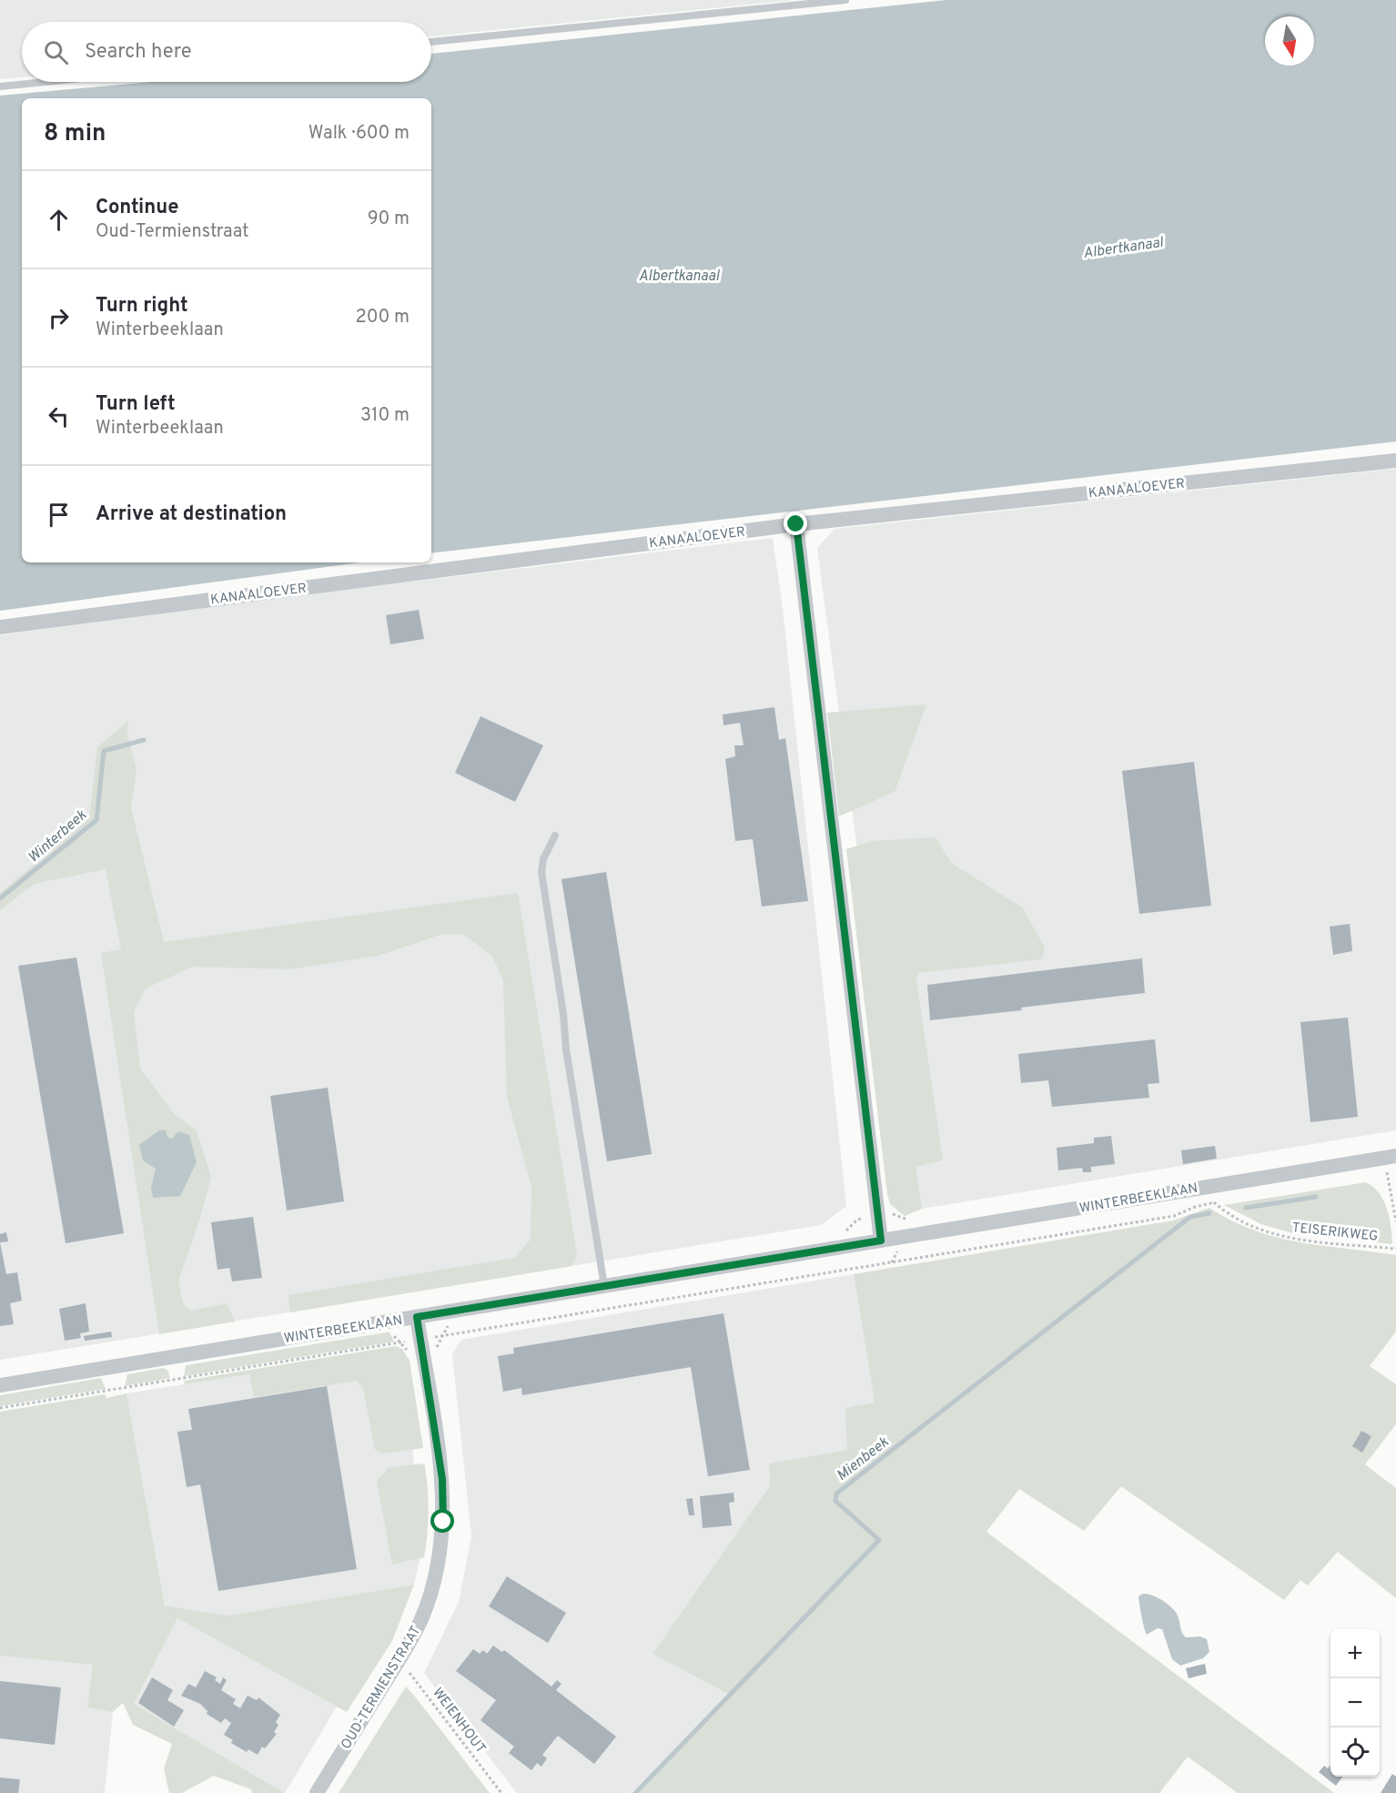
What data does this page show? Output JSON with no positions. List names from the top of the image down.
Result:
{
  "streets": {
    "street": ["KANAALOEVER", "WINTERBEEKLAAN", "OUD-TERMIENSTRAAT"],
    "path": ["TEISERIKWEG", "WEIENHOUT"]
  },
  "crossings": [
    ["WINTERBEEKLAAN", "TEISERIKWEG"],
    ["WINTERBEEKLAAN", "OUD-TERMIENSTRAAT"],
    ["OUD-TERMIENSTRAAT", "WEIENHOUT"]
  ],
  "water": ["Albertkanaal", "Winterbeek", "Mienbeek"],
  "north": "bottom",
  "page": {
    "search": "Search here",
    "heading": ["8 min", "Walk · 600 m"],
    "list": [
      ["Continue", "Oud-Termienstraat", "90 m"],
      ["Turn right", "Winterbeeklaan", "200 m"],
      ["Turn left", "Winterbeeklaan", "310 m"],
      "Arrive at destination"
    ],
    "map_buttons": ["+", "−"]
  }
}
